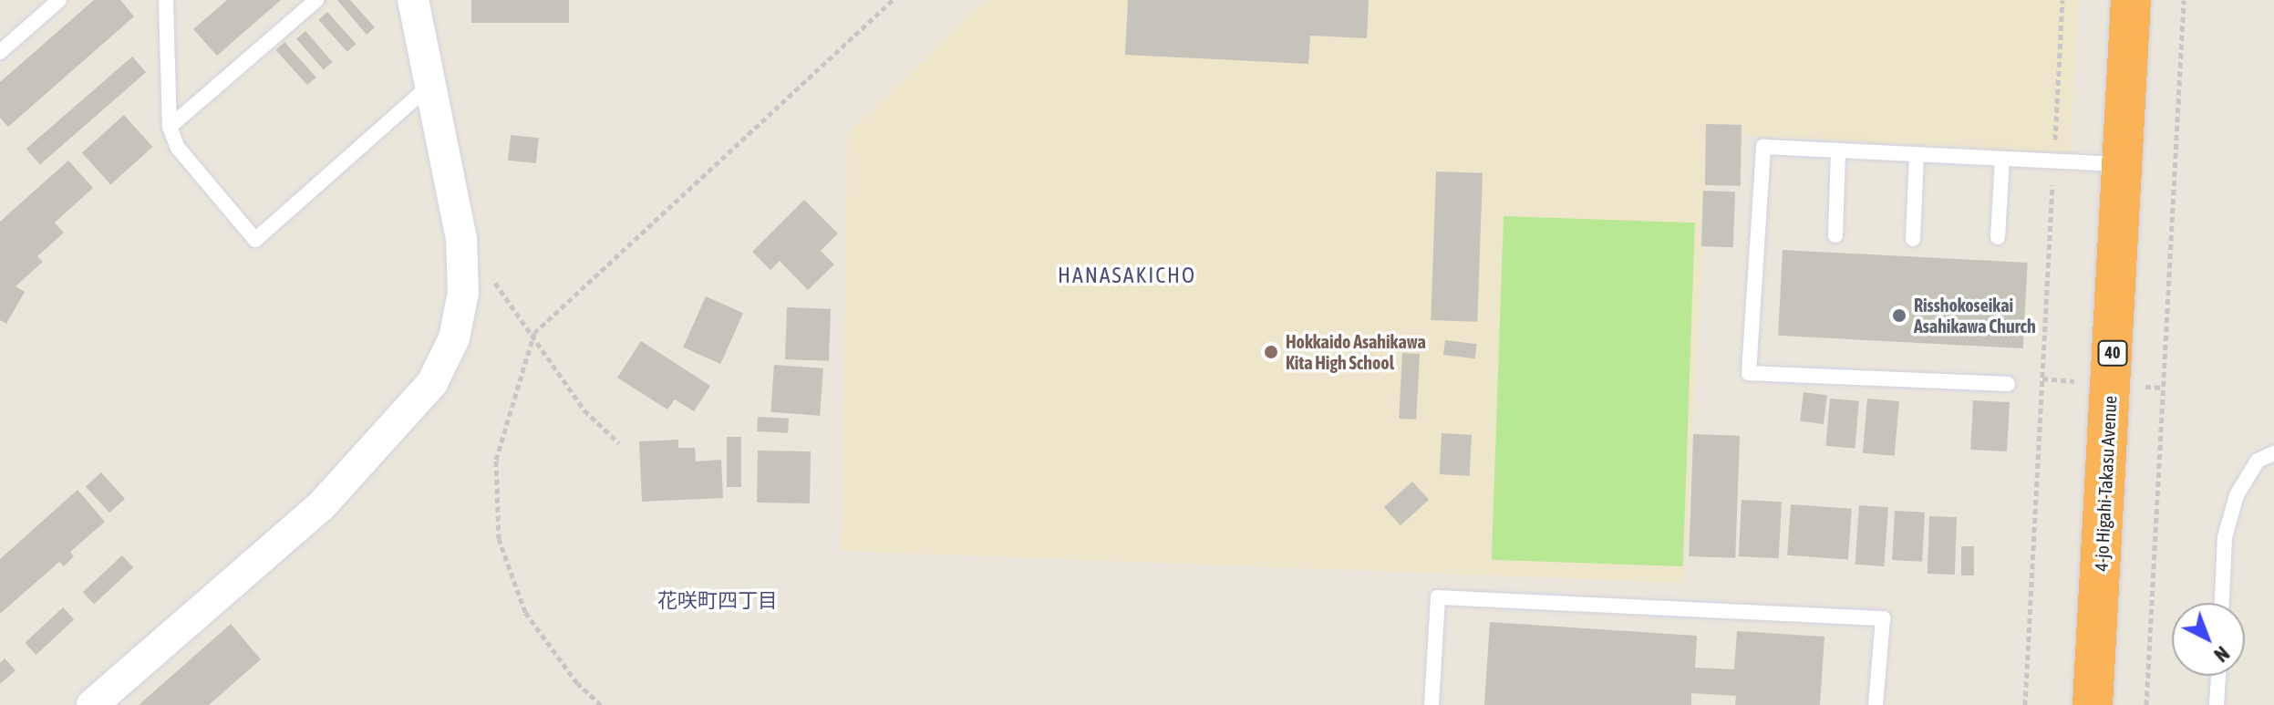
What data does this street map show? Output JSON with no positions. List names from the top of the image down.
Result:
{
  "streets": {
    "highway": ["40", "4-jo Higahi-Takasu Avenue"]
  },
  "districts": ["HANASAKICHO", "花咲町四丁目"],
  "places": ["Risshokoseikai Asahikawa Church", "Hokkaido Asahikawa Kita High School"],
  "north": "bottom right"
}
